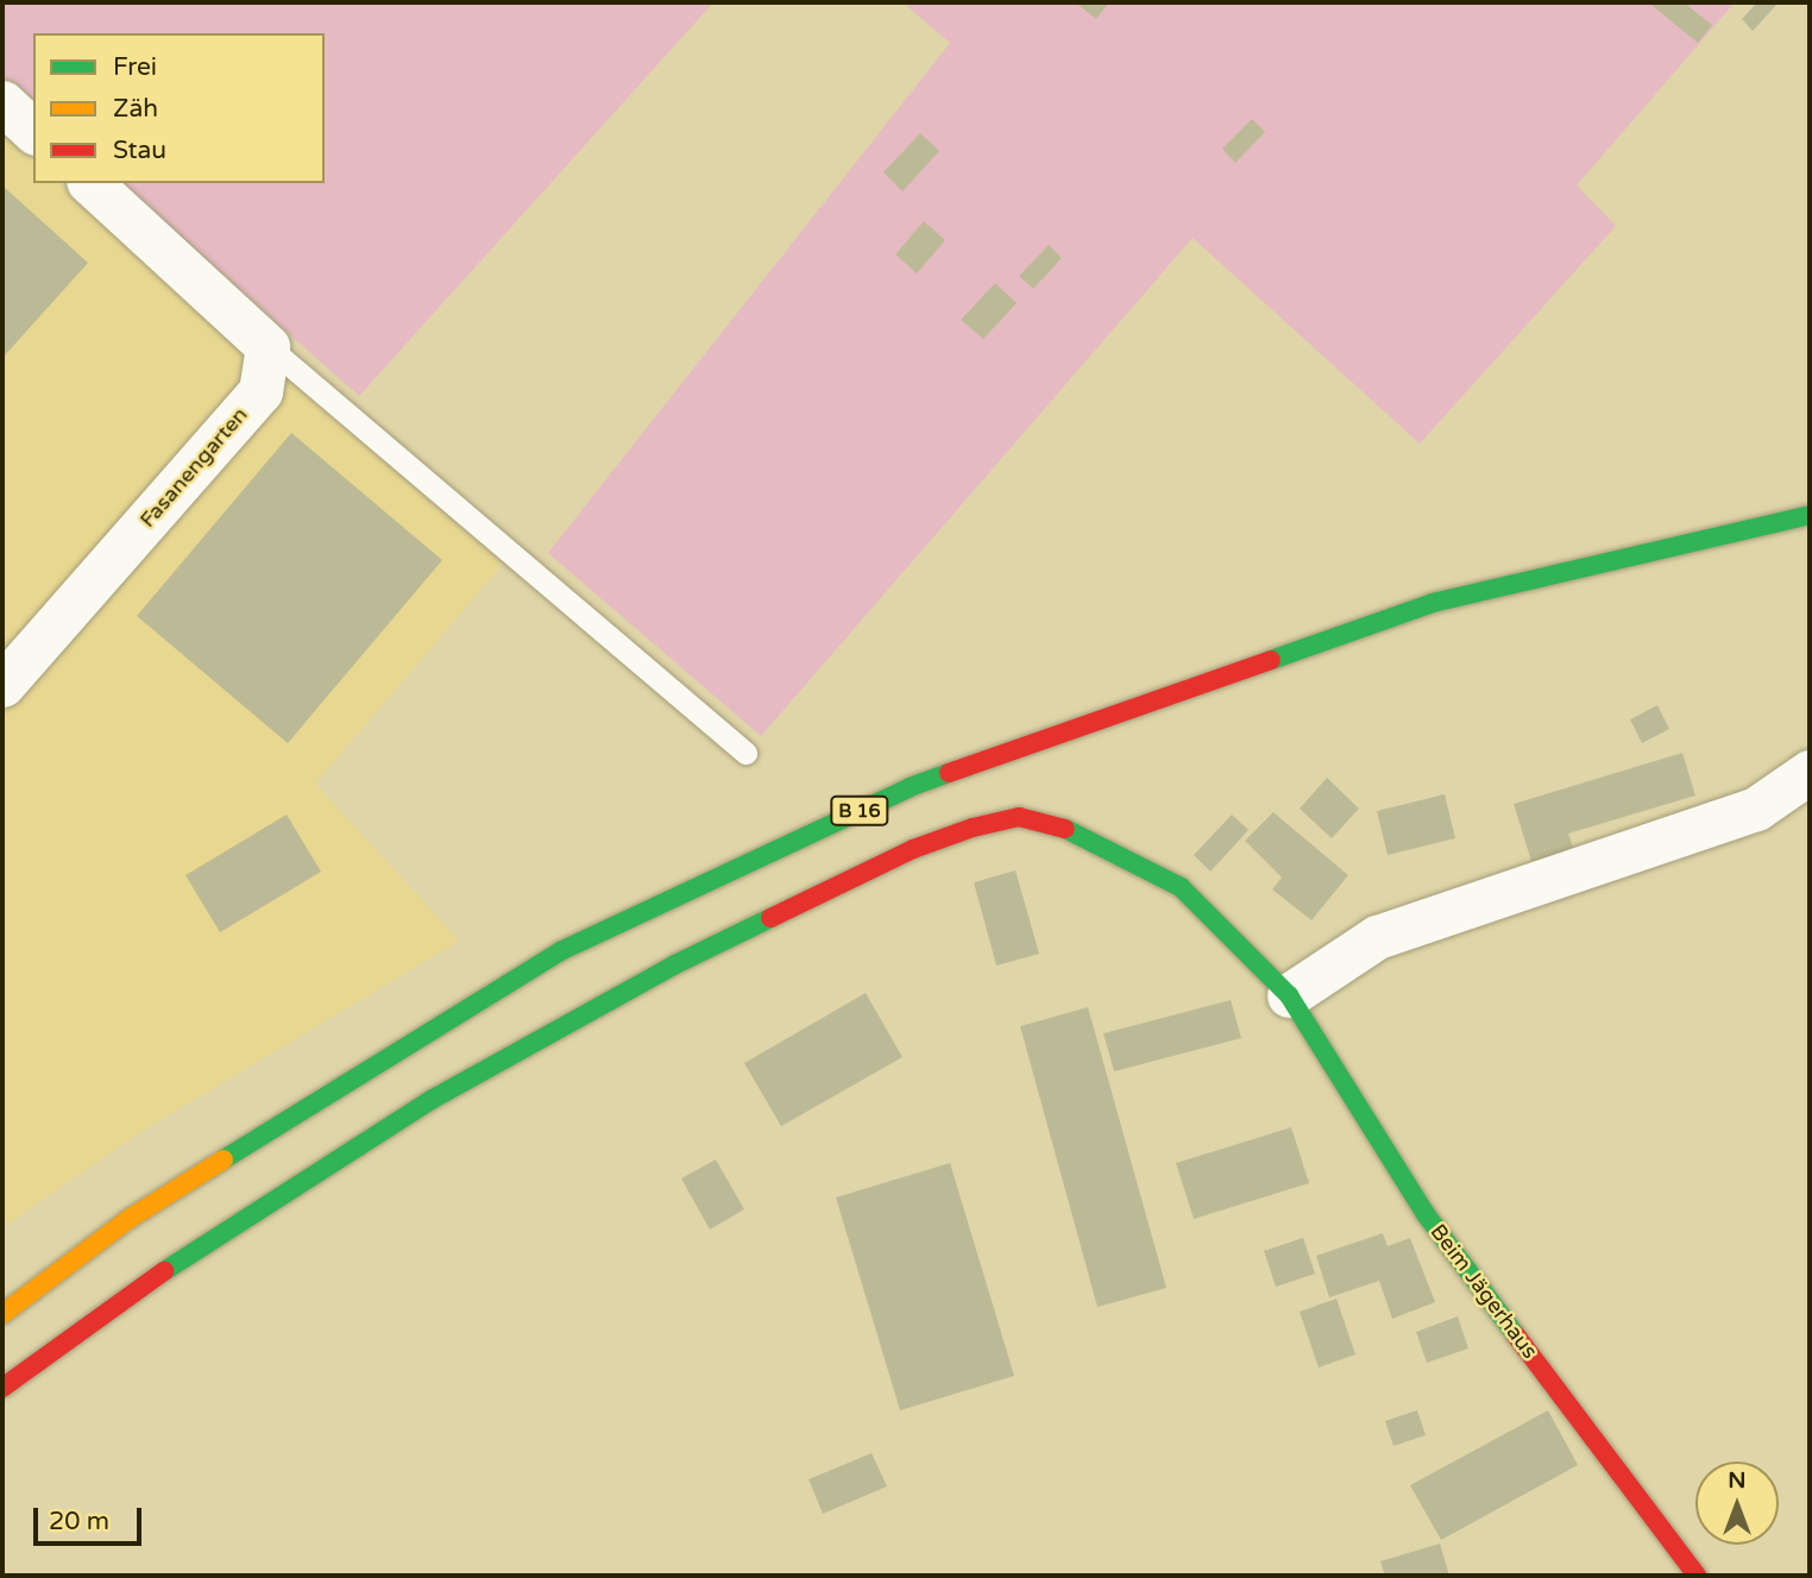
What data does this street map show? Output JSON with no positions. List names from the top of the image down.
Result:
{
  "streets": {
    "street": ["Fasanengarten", "B 16", "Beim Jägerhaus"]
  },
  "legend": ["Frei", "Zäh", "Stau"],
  "scale_bar": "20 m",
  "north": "top"
}
